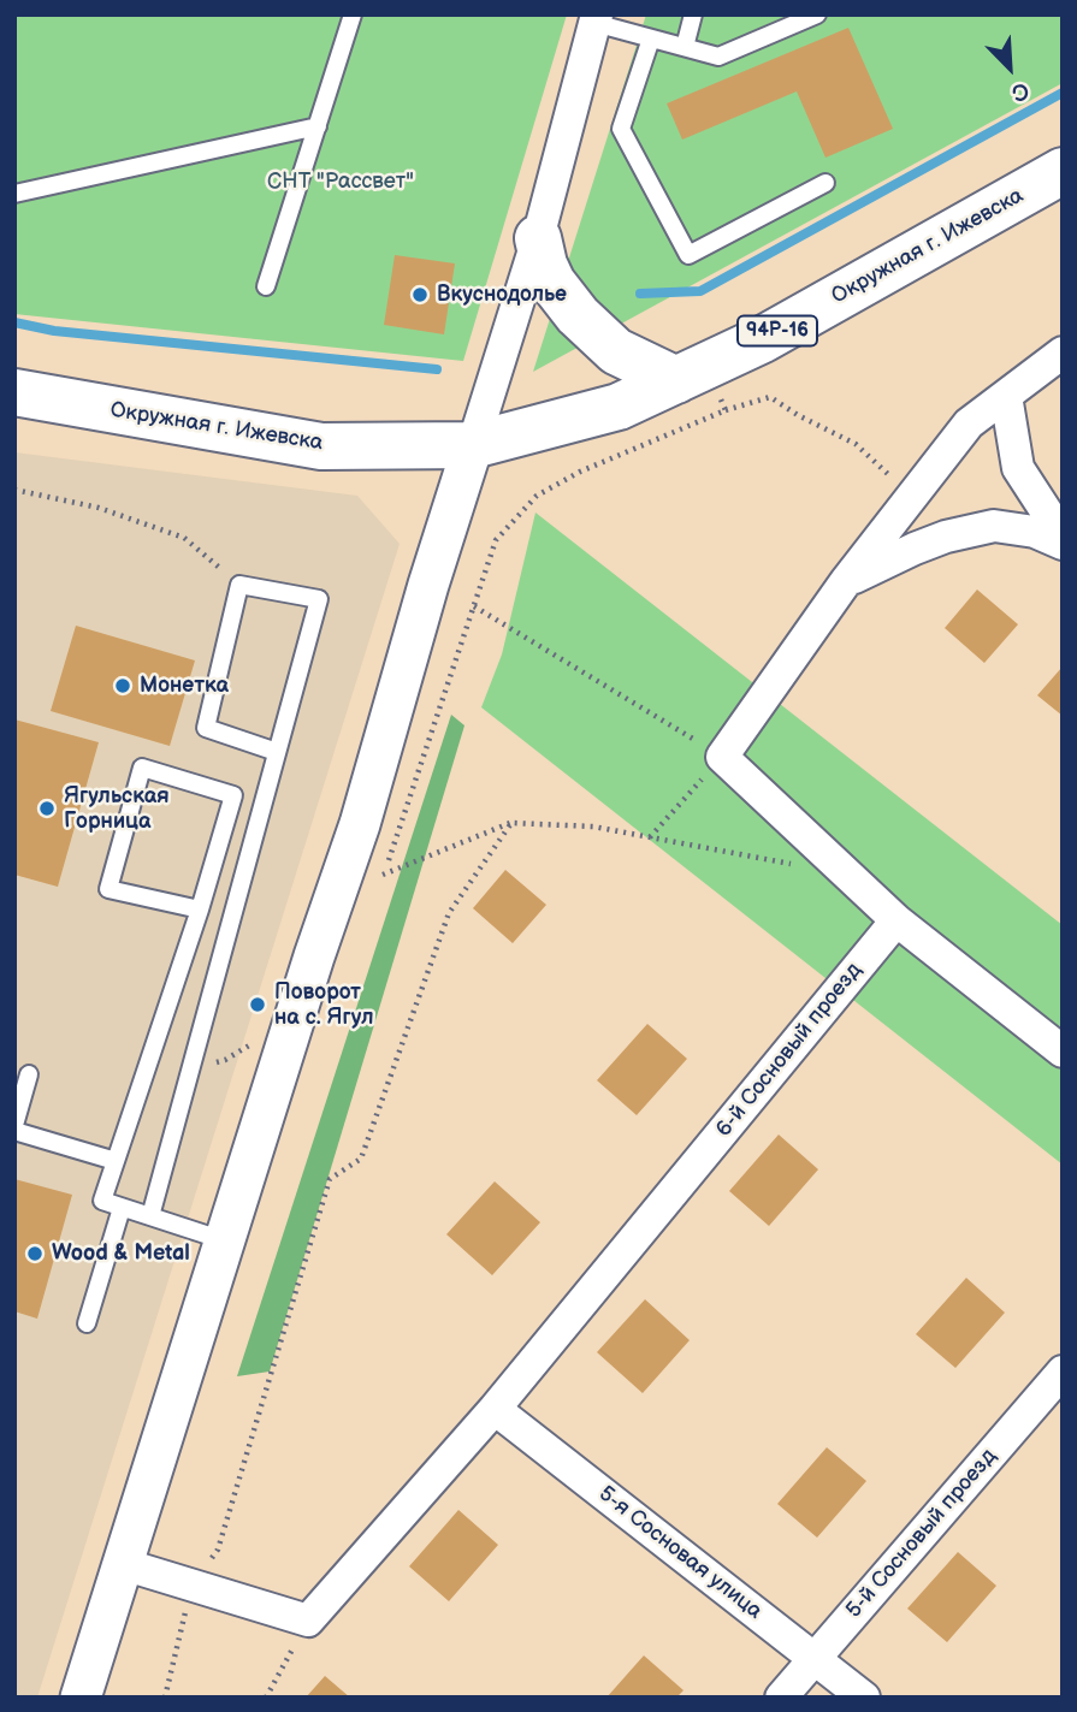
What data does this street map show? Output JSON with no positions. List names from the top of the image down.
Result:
{
  "streets": {
    "main road": ["Окружная г. Ижевска", "94Р-16"],
    "street": ["6-й Сосновый проезд", "5-й Сосновый проезд", "5-я Сосновая улица"]
  },
  "crossings": [
    ["6-й Сосновый проезд", "5-я Сосновая улица"],
    ["5-й Сосновый проезд", "5-я Сосновая улица"]
  ],
  "parks": ["СНТ \"Рассвет\""],
  "places": [
    "Вкуснодолье",
    "Монетка",
    "Ягульская Горница",
    "Поворот на с. Ягул",
    "Wood & Metal"
  ],
  "north": "bottom right"
}
